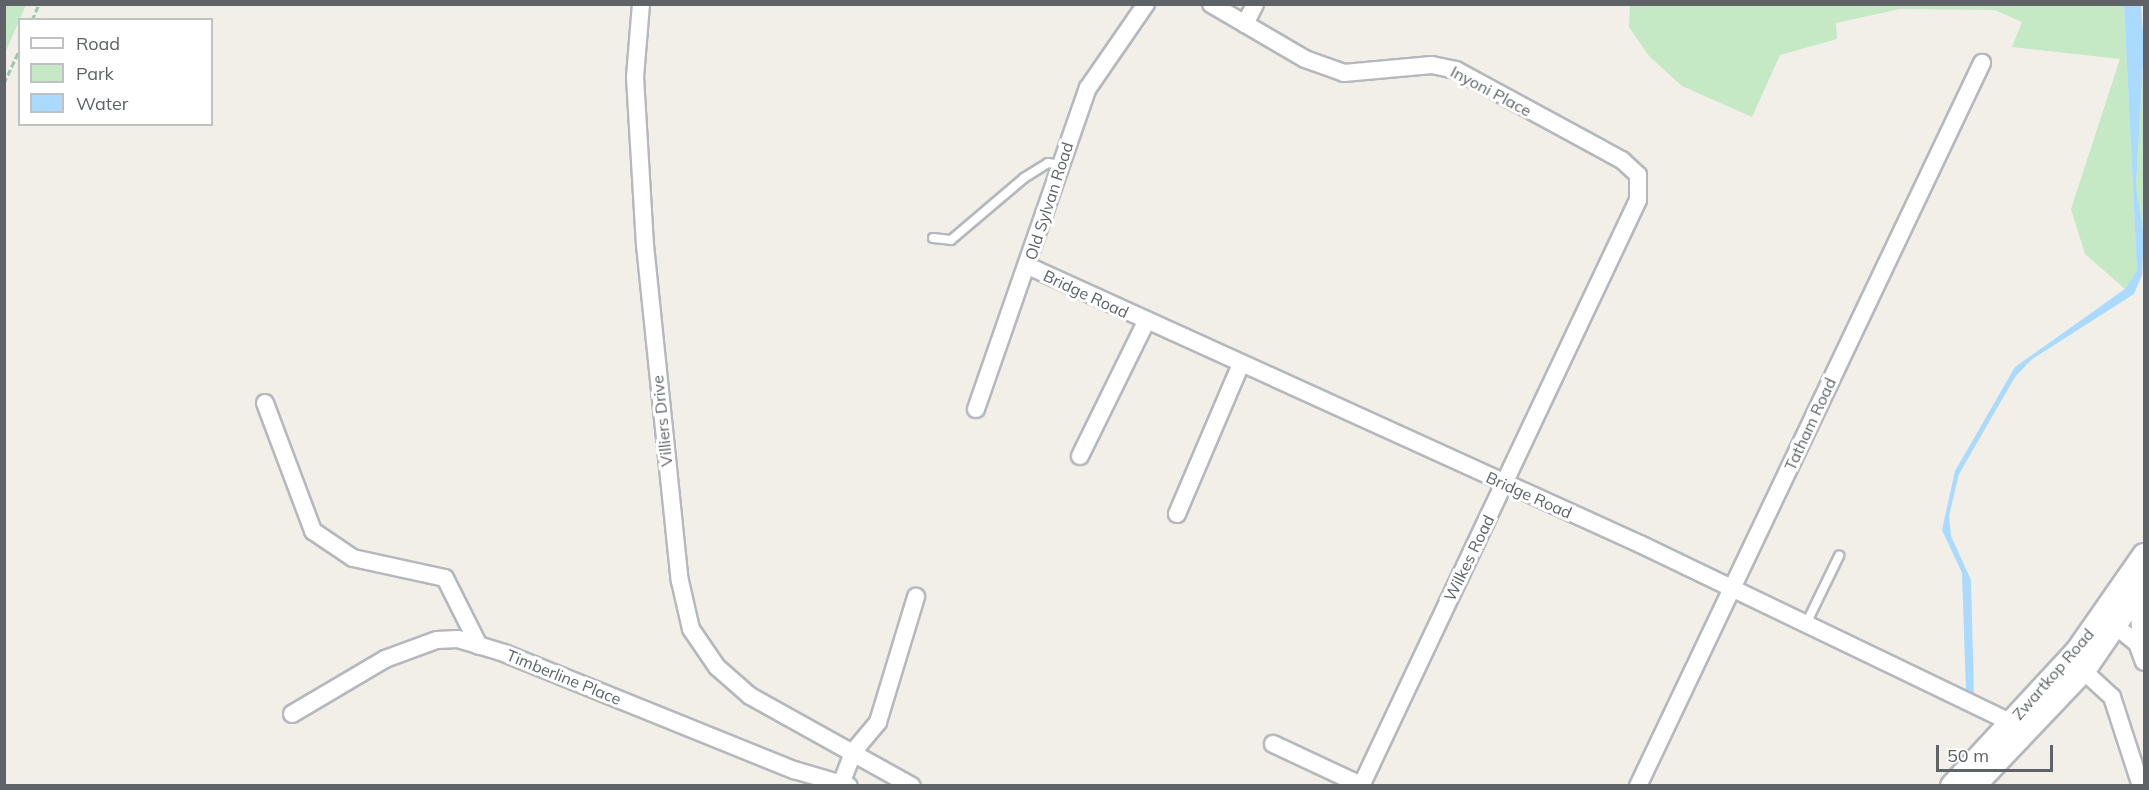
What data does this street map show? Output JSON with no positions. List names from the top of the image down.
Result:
{
  "streets": {
    "street": [
      "Inyoni Place",
      "Old Sylvan Road",
      "Bridge Road",
      "Villiers Drive",
      "Tatham Road",
      "Wilkes Road",
      "Zwartkop Road",
      "Timberline Place"
    ]
  },
  "crossings": [
    ["Inyoni Place", "Wilkes Road"],
    ["Old Sylvan Road", "Bridge Road"],
    ["Bridge Road", "Tatham Road"],
    ["Bridge Road", "Wilkes Road"],
    ["Bridge Road", "Zwartkop Road"],
    ["Villiers Drive", "Timberline Place"]
  ],
  "legend": ["Road", "Park", "Water"],
  "scale_bar": "50 m"
}
